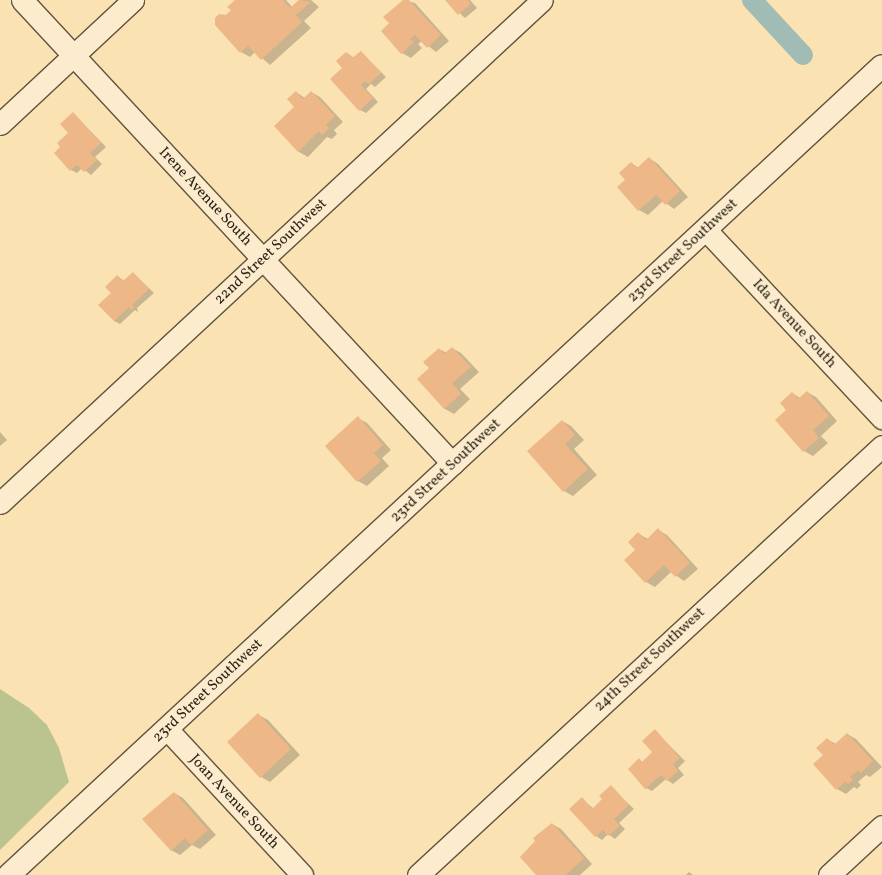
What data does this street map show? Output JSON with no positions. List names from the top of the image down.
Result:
{
  "streets": {
    "street": [
      "Irene Avenue South",
      "23rd Street Southwest",
      "22nd Street Southwest",
      "Ida Avenue South",
      "24th Street Southwest",
      "Joan Avenue South"
    ]
  },
  "crossings": [
    ["Irene Avenue South", "23rd Street Southwest"],
    ["Irene Avenue South", "22nd Street Southwest"],
    ["23rd Street Southwest", "Ida Avenue South"],
    ["23rd Street Southwest", "Joan Avenue South"]
  ]
}
